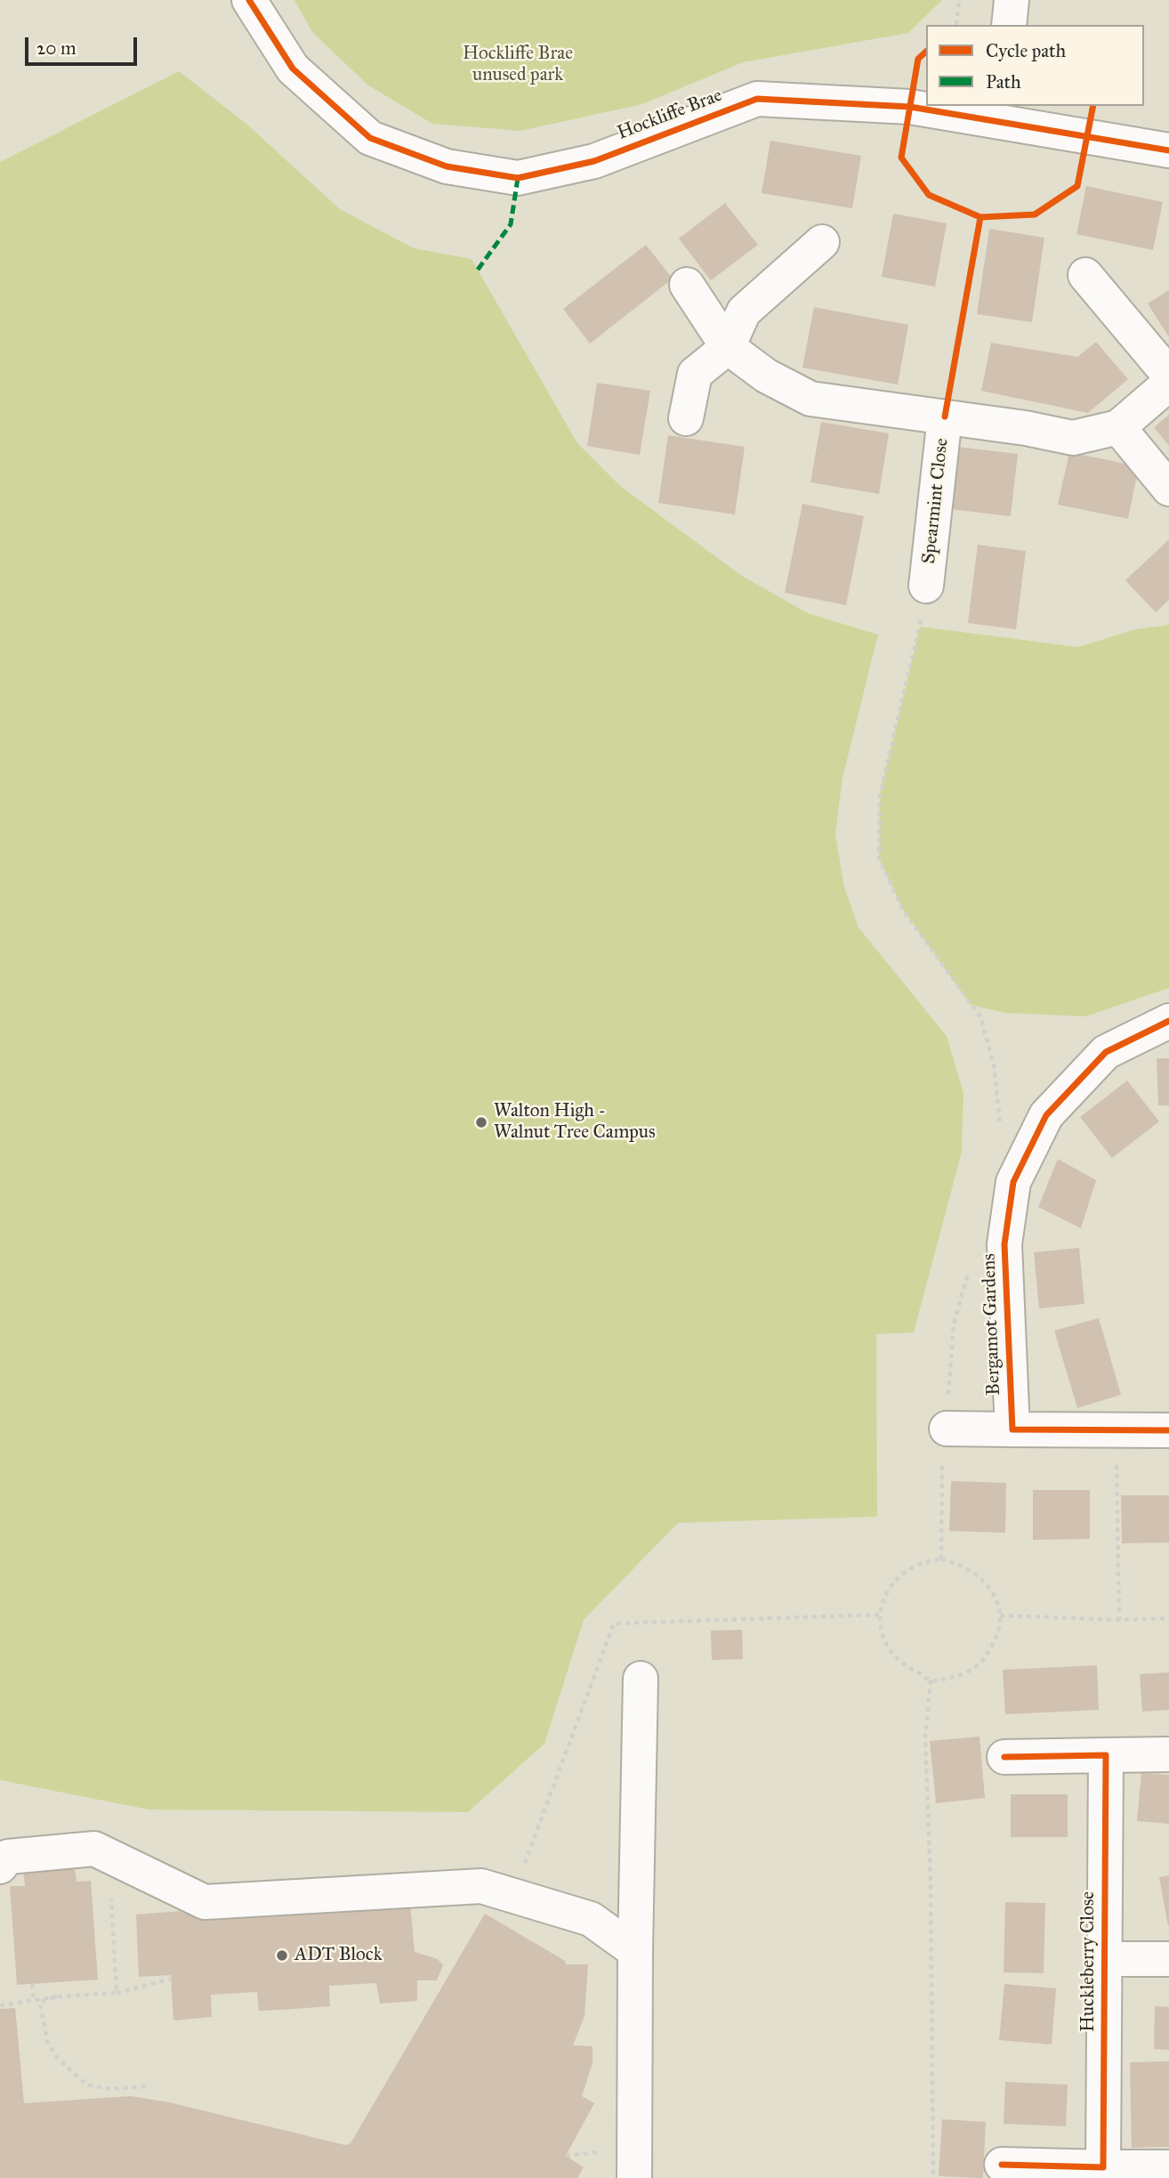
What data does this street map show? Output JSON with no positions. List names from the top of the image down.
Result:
{
  "streets": {
    "street": [
      "Hockliffe Brae",
      "Spearmint Close",
      "Bergamot Gardens",
      "Huckleberry Close"
    ]
  },
  "parks": ["Hockliffe Brae unused park"],
  "places": ["Walton High - Walnut Tree Campus", "ADT Block"],
  "legend": ["Cycle path", "Path"],
  "scale_bar": "20 m"
}
